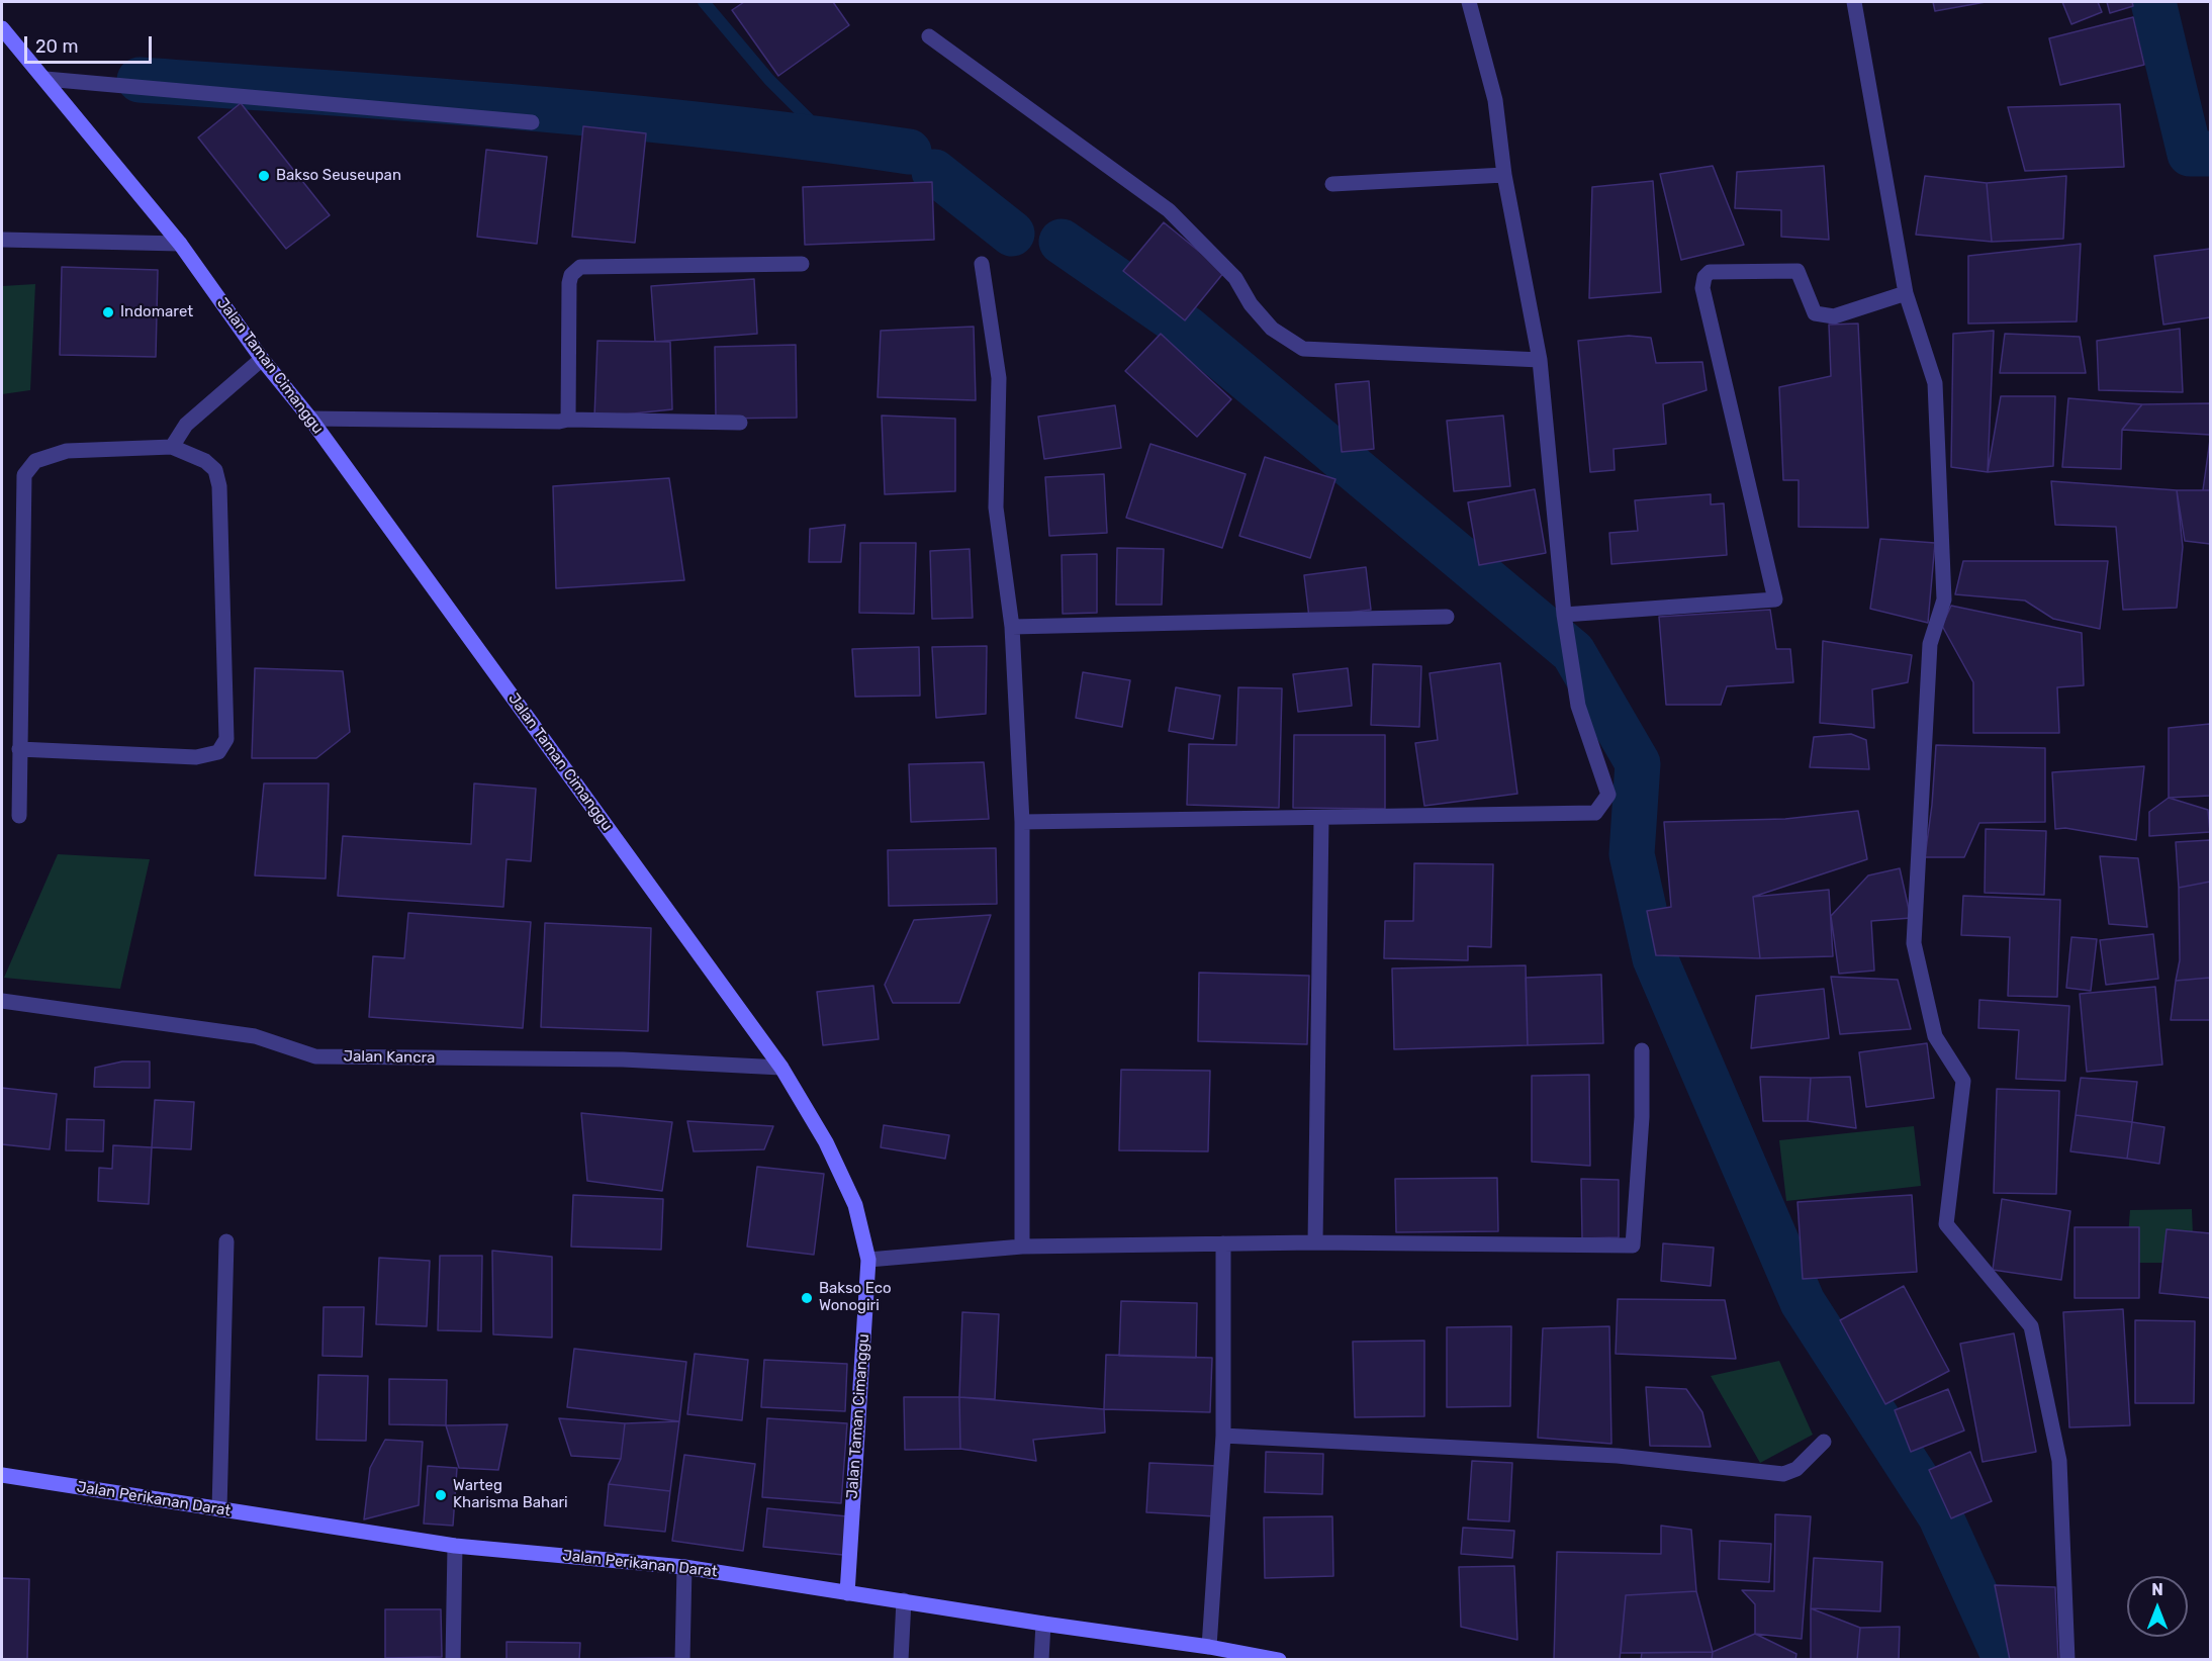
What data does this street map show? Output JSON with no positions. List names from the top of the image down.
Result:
{
  "streets": {
    "street": ["Jalan Taman Cimanggu", "Jalan Kancra", "Jalan Perikanan Darat"]
  },
  "crossings": [
    ["Jalan Taman Cimanggu", "Jalan Kancra"],
    ["Jalan Taman Cimanggu", "Jalan Perikanan Darat"]
  ],
  "places": [
    "Bakso Seuseupan",
    "Indomaret",
    "Bakso Eco Wonogiri",
    "Warteg Kharisma Bahari"
  ],
  "scale_bar": "20 m",
  "north": "top"
}
